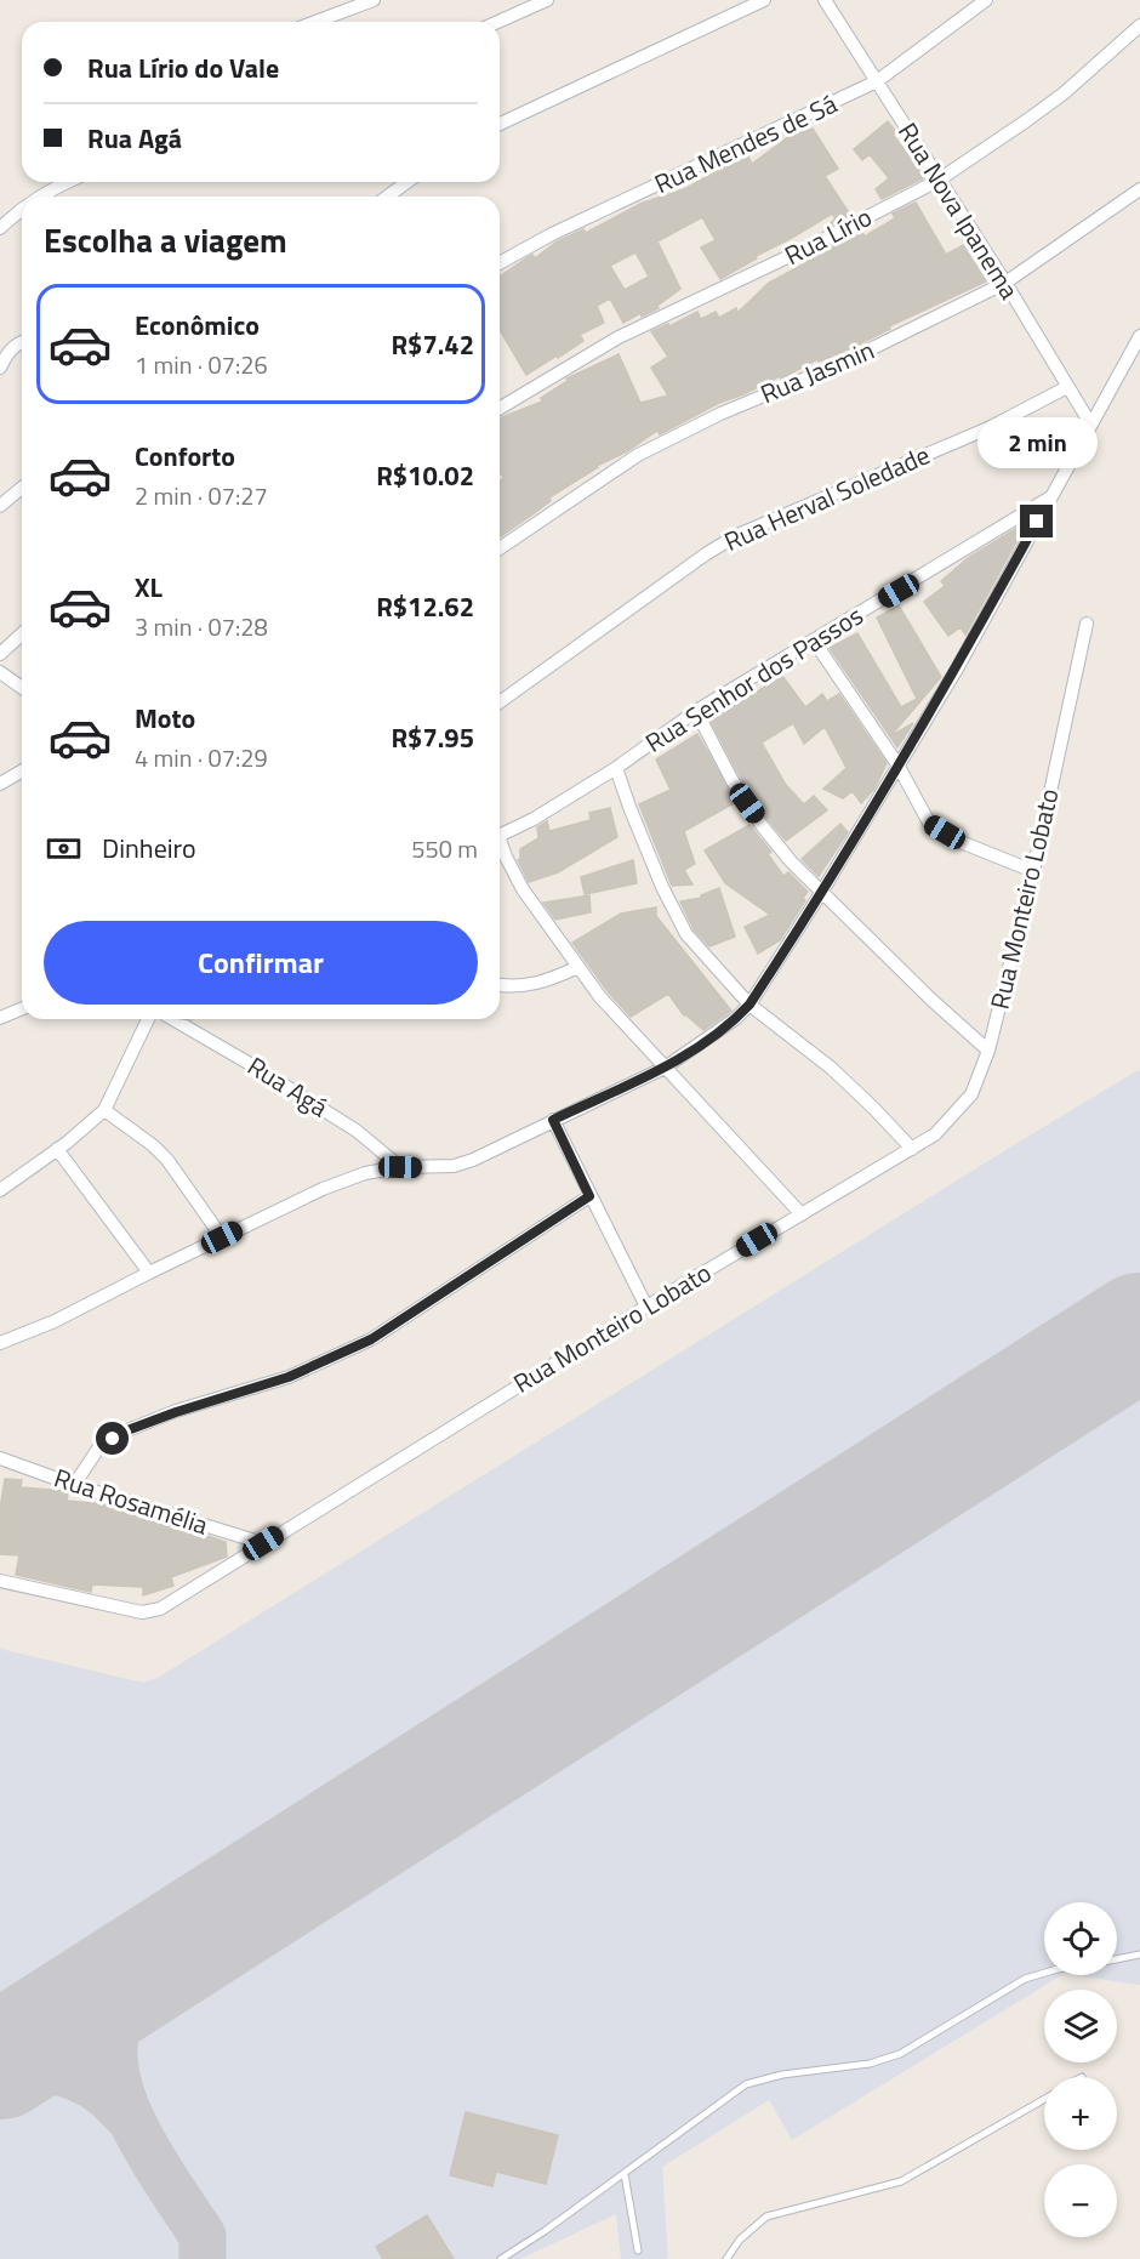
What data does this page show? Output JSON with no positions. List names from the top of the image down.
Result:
{
  "streets": {
    "street": [
      "Rua Mendes de Sá",
      "Rua Nova Ipanema",
      "Rua Lírio",
      "Rua Jasmin",
      "Rua Herval Soledade",
      "Rua Senhor dos Passos",
      "Rua Monteiro Lobato",
      "Rua Agá",
      "Rua Rosamélia"
    ]
  },
  "crossings": [
    ["Rua Mendes de Sá", "Rua Nova Ipanema"],
    ["Rua Nova Ipanema", "Rua Lírio"],
    ["Rua Nova Ipanema", "Rua Jasmin"],
    ["Rua Nova Ipanema", "Rua Herval Soledade"],
    ["Rua Monteiro Lobato", "Rua Rosamélia"]
  ],
  "page": {
    "banner": ["Rua Lírio do Vale", "Rua Agá"],
    "heading": "Escolha a viagem",
    "list": [
      {
        "name": "Econômico",
        "note": "1 min · 07:26",
        "value": "R$7.42"
      },
      {
        "name": "Conforto",
        "note": "2 min · 07:27",
        "value": "R$10.02"
      },
      {
        "name": "XL",
        "note": "3 min · 07:28",
        "value": "R$12.62"
      },
      {
        "name": "Moto",
        "note": "4 min · 07:29",
        "value": "R$7.95"
      }
    ],
    "bubble": "2 min",
    "pay": ["Dinheiro", "550 m"],
    "buttons": "Confirmar",
    "map_buttons": ["+", "−"]
  }
}
